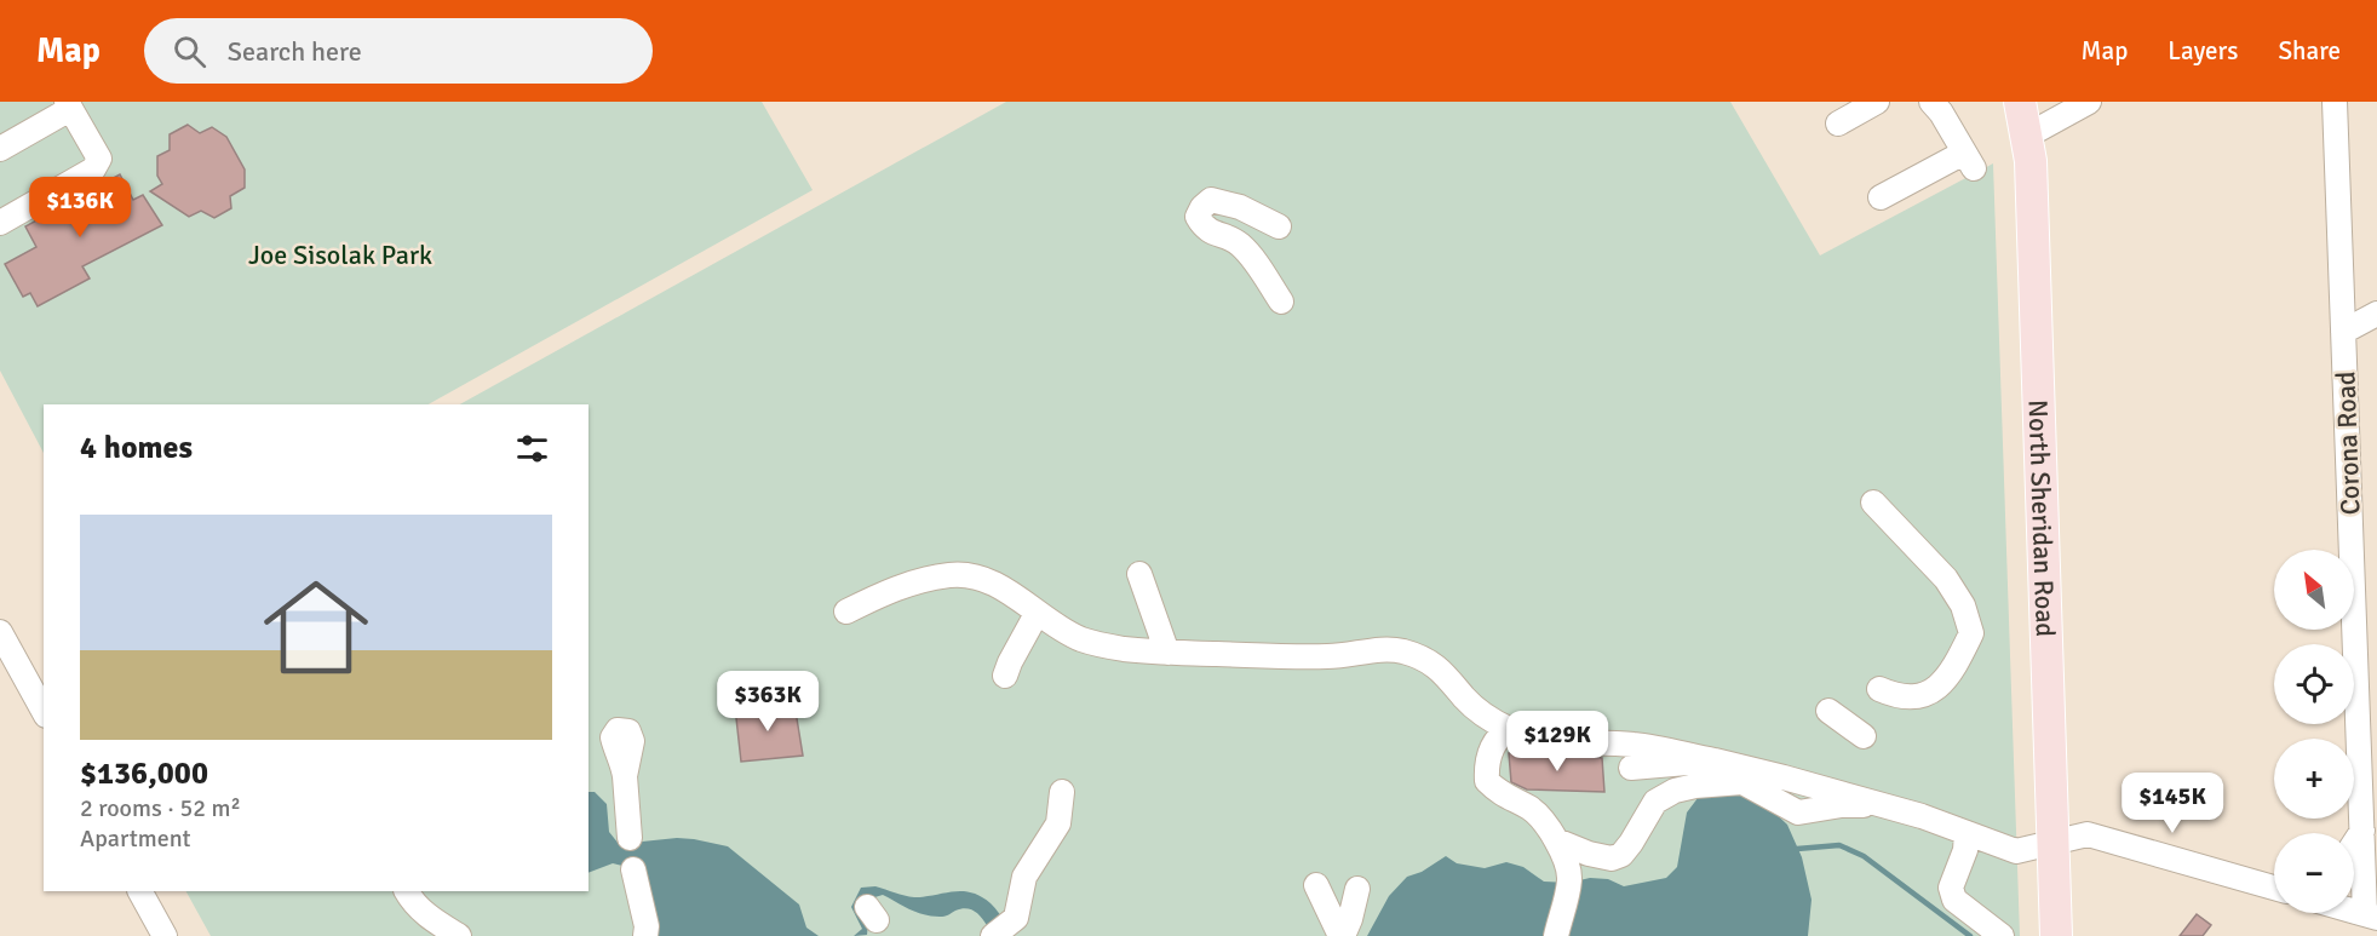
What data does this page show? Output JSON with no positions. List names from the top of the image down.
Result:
{
  "streets": {
    "main road": ["North Sheridan Road"],
    "street": ["Corona Road"]
  },
  "parks": ["Joe Sisolak Park"],
  "north": "top left",
  "page": {
    "header": "Map",
    "search": "Search here",
    "nav": ["Map", "Layers", "Share"],
    "price": [
      "$136K",
      "$363K",
      "$129K",
      "$145K"
    ],
    "heading": "4 homes",
    "list": [
      {
        "name": "$136,000",
        "note": "2 rooms · 52 m² · Apartment"
      }
    ],
    "map_buttons": ["+", "−"]
  }
}
